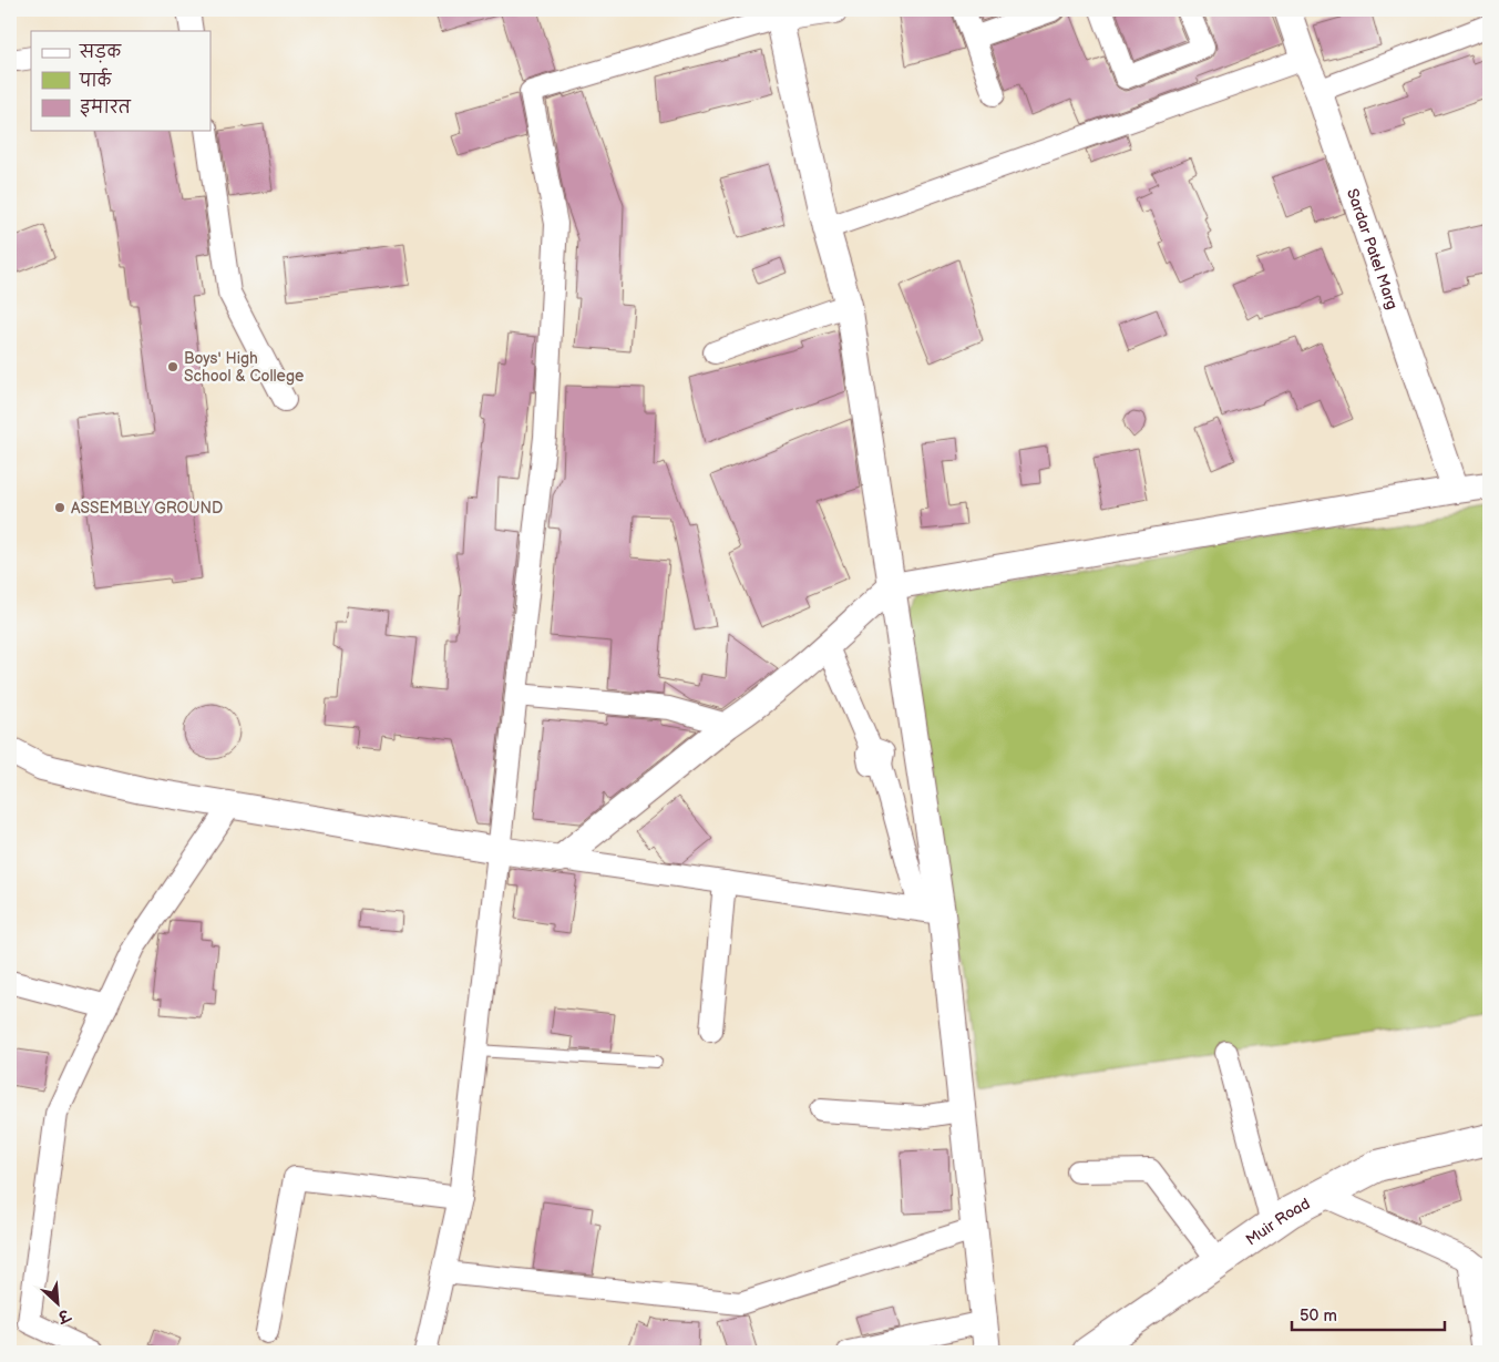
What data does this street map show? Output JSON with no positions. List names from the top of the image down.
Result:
{
  "streets": {
    "main road": ["Muir Road"],
    "street": ["Sardar Patel Marg"]
  },
  "places": ["Boys' High School & College", "ASSEMBLY GROUND"],
  "legend": ["सड़क", "पार्क", "इमारत"],
  "scale_bar": "50 m",
  "north": "bottom right"
}
